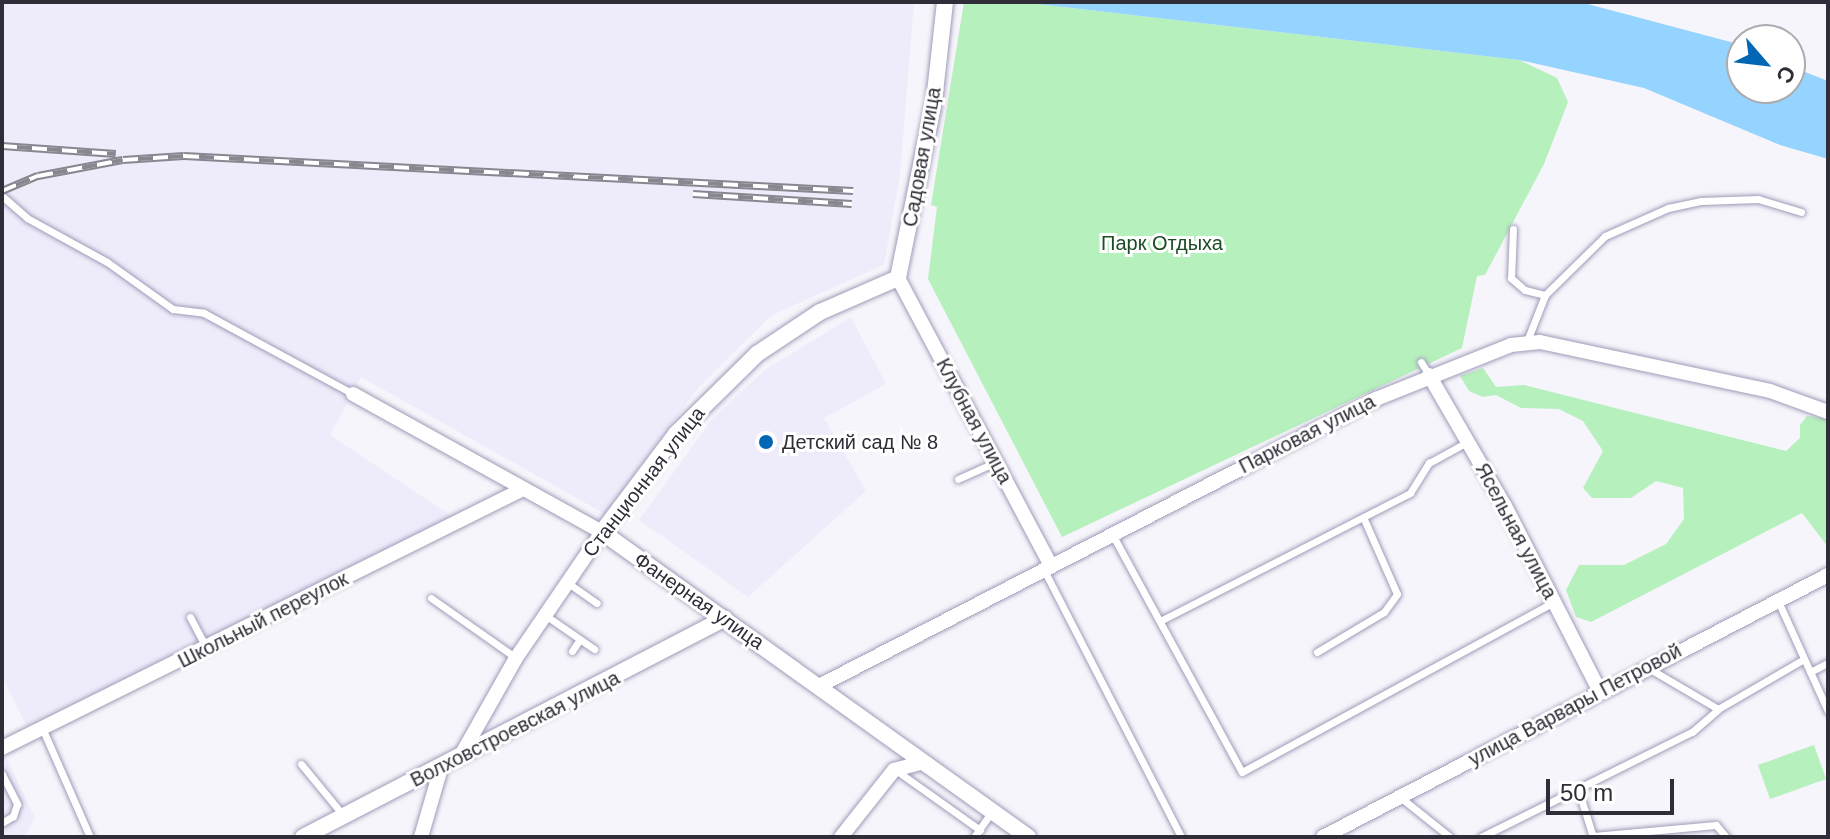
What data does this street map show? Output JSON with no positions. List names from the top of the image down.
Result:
{
  "streets": {
    "street": [
      "Садовая улица",
      "Клубная улица",
      "Парковая улица",
      "Станционная улица",
      "Ясельная улица",
      "Фанерная улица",
      "Школьный переулок",
      "улица Варвары Петровой",
      "Волховстроевская улица"
    ]
  },
  "crossings": [
    ["Садовая улица", "Клубная улица"],
    ["Садовая улица", "Станционная улица"],
    ["Клубная улица", "Парковая улица"],
    ["Клубная улица", "Станционная улица"],
    ["Парковая улица", "Ясельная улица"],
    ["Парковая улица", "Фанерная улица"],
    ["Станционная улица", "Фанерная улица"],
    ["Станционная улица", "Волховстроевская улица"],
    ["Ясельная улица", "улица Варвары Петровой"],
    ["Фанерная улица", "Школьный переулок"],
    ["Фанерная улица", "Волховстроевская улица"]
  ],
  "parks": ["Парк Отдыха"],
  "places": ["Детский сад № 8"],
  "scale_bar": "50 m",
  "north": "bottom right"
}
